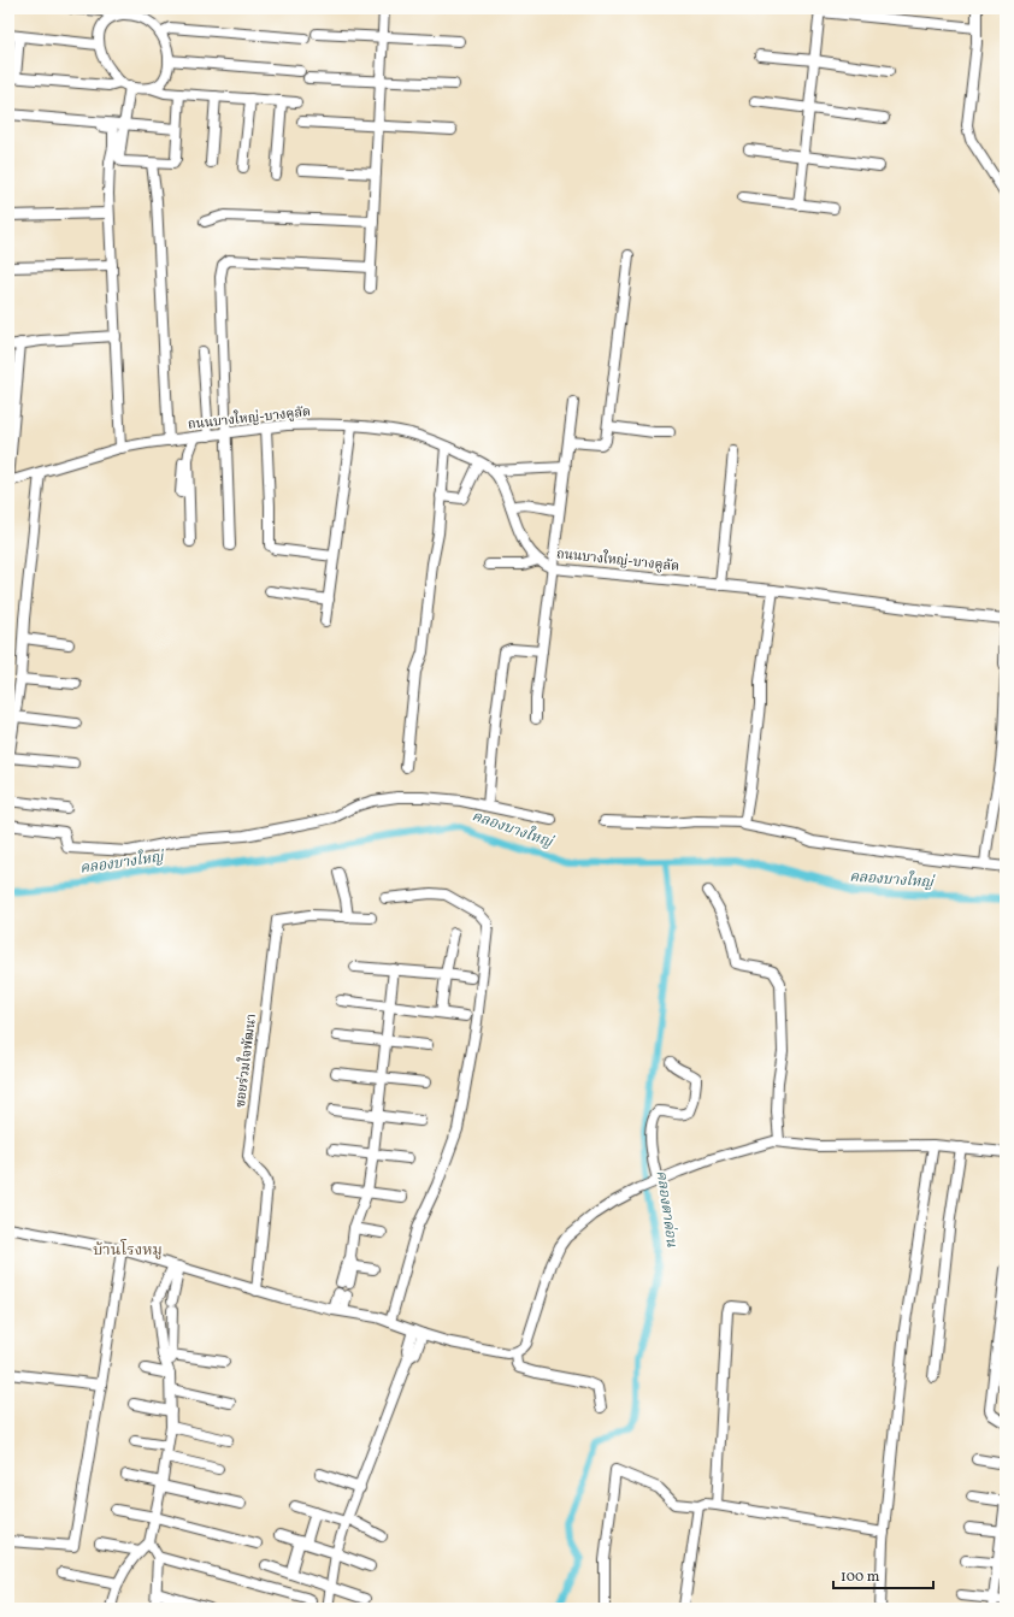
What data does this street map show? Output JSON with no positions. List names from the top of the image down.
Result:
{
  "streets": {
    "street": ["ถนนบางใหญ่-บางคูลัด", "ซอยร่วมใจพัฒนา"]
  },
  "districts": ["บ้านโรงหมู"],
  "water": ["คลองบางใหญ่", "คลองตาด่อน"],
  "scale_bar": "100 m"
}
